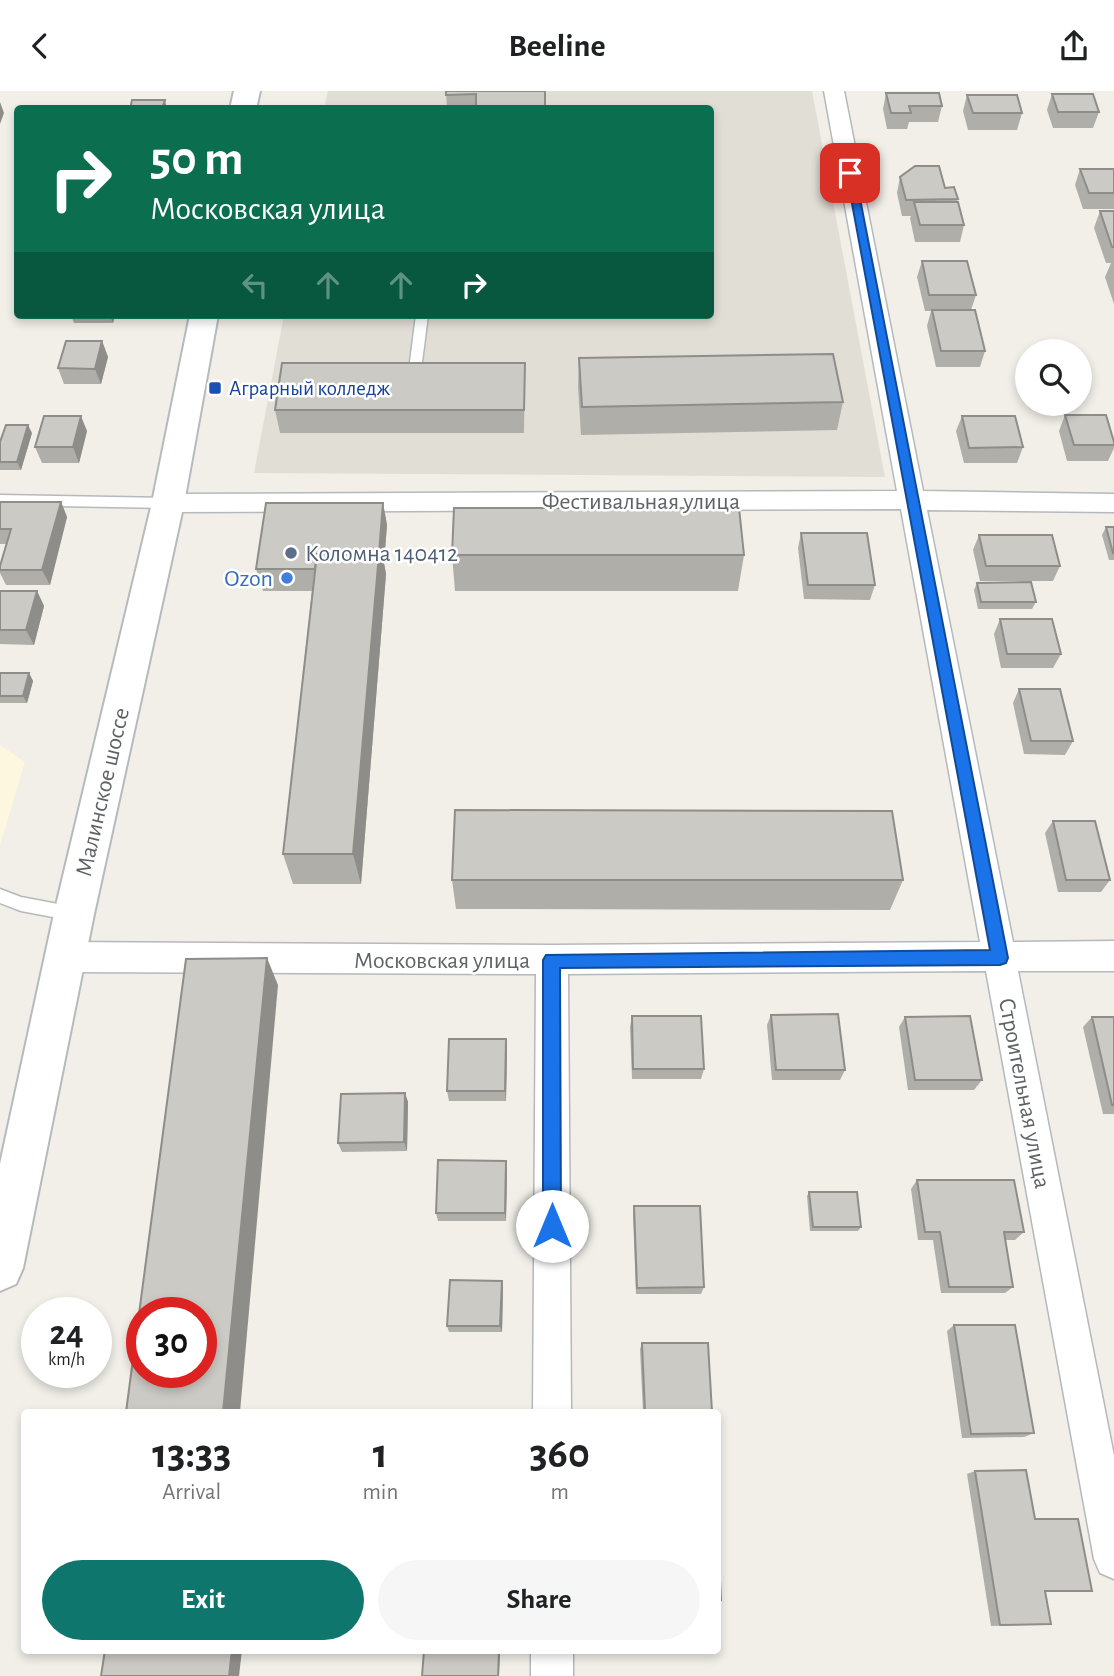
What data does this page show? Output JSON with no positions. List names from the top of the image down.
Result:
{
  "streets": {
    "main road": ["Малинское шоссе"],
    "street": ["Фестивальная улица", "Московская улица", "Строительная улица"]
  },
  "crossings": [
    ["Фестивальная улица", "Малинское шоссе"],
    ["Фестивальная улица", "Строительная улица"],
    ["Малинское шоссе", "Московская улица"],
    ["Московская улица", "Строительная улица"]
  ],
  "places": {
    "transit": ["Аграрный колледж"],
    "other": ["Коломна 140412", "Ozon"]
  },
  "page": {
    "header": "Beeline",
    "turn": ["50 m", "Московская улица"],
    "speed": "24 km/h",
    "limit": "30",
    "eta": [
      "13:33",
      "Arrival",
      "1",
      "min",
      "360",
      "m"
    ],
    "buttons": ["Exit", "Share"]
  }
}
